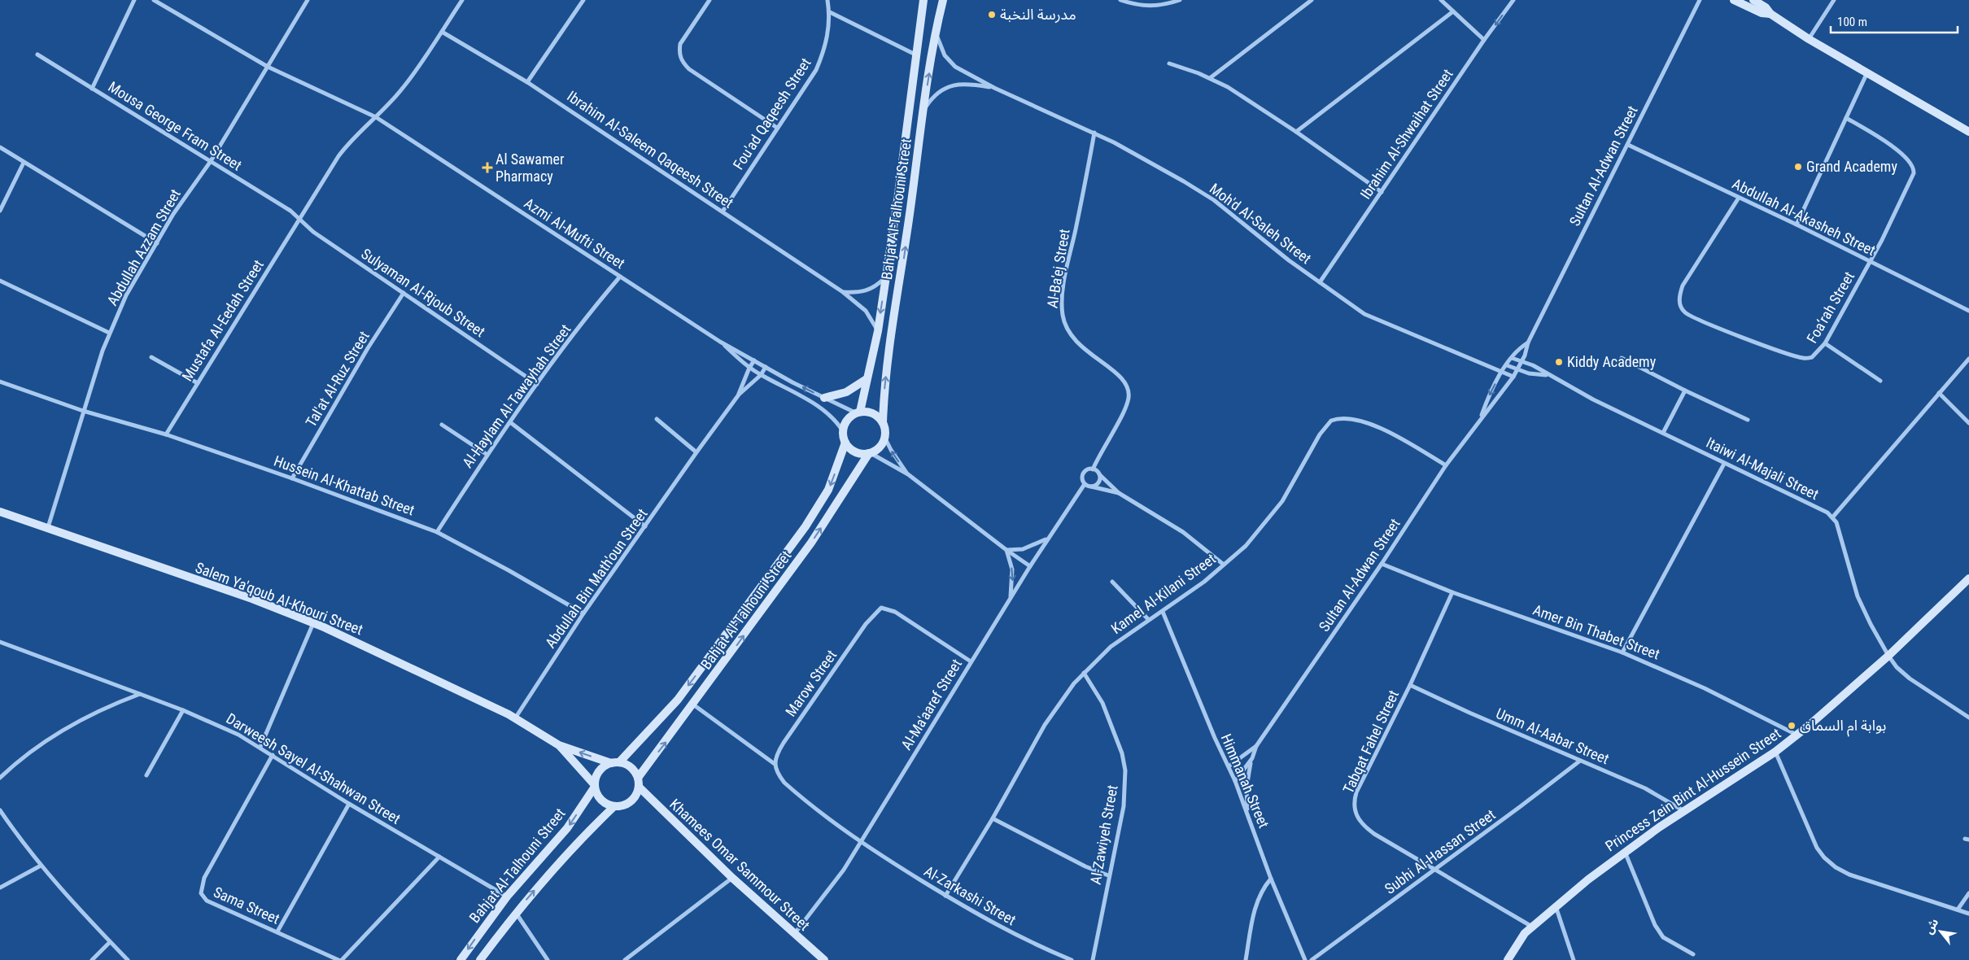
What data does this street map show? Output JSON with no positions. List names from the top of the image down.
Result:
{
  "streets": {
    "street": [
      "Fou'ad Qaqeesh Street",
      "Mousa George Fram Street",
      "Ibrahim Al-Shwaihat Street",
      "Ibrahim Al-Saleem Qaqeesh Street",
      "Sultan Al-Adwan Street",
      "Bahjat Al-Talhouni Street",
      "Abdullah Al-Akasheh Street",
      "Moh'd Al-Saleh Street",
      "Azmi Al-Mufti Street",
      "Abdullah Azzam Street",
      "Al-Ba'ej Street",
      "Sulyaman Al-Rjoub Street",
      "Foa‘rah Street",
      "Mustafa Al-Eedah Street",
      "Tal'at Al-Ruz Street",
      "Al-Haylam Al-Tawayhah Street",
      "Itaiwi Al-Majali Street",
      "Hussein Al-Khattab Street",
      "Abdullah Bin Math'oun Street",
      "Kamel Al-Kilani Street",
      "Salem Ya'qoub Al-Khouri Street",
      "Amer Bin Thabet Street",
      "Marow Street",
      "Al-Ma'aaref Street",
      "Umm Al-Aabar Street",
      "Tabqat Fahel Street",
      "Darweesh Sayel Al-Shahwan Street",
      "Himmanah Street",
      "Princess Zein Bint Al-Hussein Street",
      "Al-Zawiyeh Street",
      "Subhi Al-Hassan Street",
      "Khamees Omar Sammour Street",
      "Al-Zarkashi Street",
      "Sama Street"
    ]
  },
  "crossings": [
    ["Fou'ad Qaqeesh Street", "Ibrahim Al-Saleem Qaqeesh Street"],
    ["Mousa George Fram Street", "Abdullah Azzam Street"],
    ["Mousa George Fram Street", "Sulyaman Al-Rjoub Street"],
    ["Mousa George Fram Street", "Mustafa Al-Eedah Street"],
    ["Ibrahim Al-Shwaihat Street", "Moh'd Al-Saleh Street"],
    ["Ibrahim Al-Saleem Qaqeesh Street", "Bahjat Al-Talhouni Street"],
    ["Sultan Al-Adwan Street", "Abdullah Al-Akasheh Street"],
    ["Sultan Al-Adwan Street", "Moh'd Al-Saleh Street"],
    ["Sultan Al-Adwan Street", "Itaiwi Al-Majali Street"],
    ["Sultan Al-Adwan Street", "Kamel Al-Kilani Street"],
    ["Sultan Al-Adwan Street", "Amer Bin Thabet Street"],
    ["Sultan Al-Adwan Street", "Himmanah Street"],
    ["Bahjat Al-Talhouni Street", "Moh'd Al-Saleh Street"],
    ["Bahjat Al-Talhouni Street", "Azmi Al-Mufti Street"],
    ["Bahjat Al-Talhouni Street", "Salem Ya'qoub Al-Khouri Street"],
    ["Bahjat Al-Talhouni Street", "Darweesh Sayel Al-Shahwan Street"],
    ["Bahjat Al-Talhouni Street", "Khamees Omar Sammour Street"],
    ["Abdullah Al-Akasheh Street", "Foa‘rah Street"],
    ["Moh'd Al-Saleh Street", "Al-Ba'ej Street"],
    ["Azmi Al-Mufti Street", "Abdullah Azzam Street"],
    ["Azmi Al-Mufti Street", "Al-Haylam Al-Tawayhah Street"],
    ["Azmi Al-Mufti Street", "Abdullah Bin Math'oun Street"],
    ["Abdullah Azzam Street", "Hussein Al-Khattab Street"],
    ["Abdullah Azzam Street", "Salem Ya'qoub Al-Khouri Street"],
    ["Al-Ba'ej Street", "Al-Ma'aaref Street"],
    ["Sulyaman Al-Rjoub Street", "Mustafa Al-Eedah Street"],
    ["Sulyaman Al-Rjoub Street", "Tal'at Al-Ruz Street"],
    ["Sulyaman Al-Rjoub Street", "Al-Haylam Al-Tawayhah Street"],
    ["Mustafa Al-Eedah Street", "Hussein Al-Khattab Street"],
    ["Tal'at Al-Ruz Street", "Hussein Al-Khattab Street"],
    ["Al-Haylam Al-Tawayhah Street", "Hussein Al-Khattab Street"],
    ["Hussein Al-Khattab Street", "Abdullah Bin Math'oun Street"],
    ["Abdullah Bin Math'oun Street", "Salem Ya'qoub Al-Khouri Street"],
    ["Kamel Al-Kilani Street", "Himmanah Street"],
    ["Kamel Al-Kilani Street", "Al-Zawiyeh Street"],
    ["Kamel Al-Kilani Street", "Al-Zarkashi Street"],
    ["Salem Ya'qoub Al-Khouri Street", "Khamees Omar Sammour Street"],
    ["Amer Bin Thabet Street", "Tabqat Fahel Street"],
    ["Amer Bin Thabet Street", "Princess Zein Bint Al-Hussein Street"],
    ["Marow Street", "Al-Ma'aaref Street"],
    ["Al-Ma'aaref Street", "Khamees Omar Sammour Street"],
    ["Al-Ma'aaref Street", "Al-Zarkashi Street"],
    ["Umm Al-Aabar Street", "Tabqat Fahel Street"],
    ["Umm Al-Aabar Street", "Princess Zein Bint Al-Hussein Street"],
    ["Umm Al-Aabar Street", "Subhi Al-Hassan Street"],
    ["Tabqat Fahel Street", "Princess Zein Bint Al-Hussein Street"],
    ["Tabqat Fahel Street", "Subhi Al-Hassan Street"],
    ["Darweesh Sayel Al-Shahwan Street", "Sama Street"]
  ],
  "places": {
    "other": [
      "مدرسة النخبة",
      "Grand Academy",
      "Kiddy Academy",
      "بوابة ام السماق"
    ],
    "health": ["Al Sawamer Pharmacy"]
  },
  "scale_bar": "100 m",
  "north": "top left"
}
